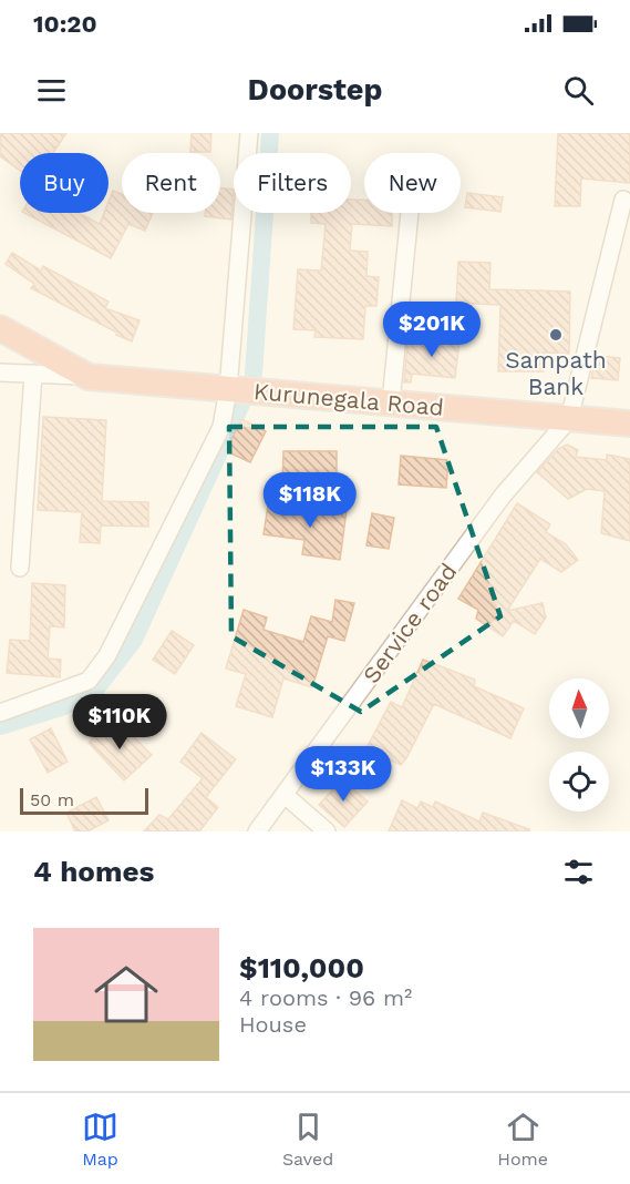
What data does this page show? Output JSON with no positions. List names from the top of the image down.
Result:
{
  "streets": {
    "highway": ["Kurunegala Road"],
    "street": ["Service road"]
  },
  "crossings": [
    ["Kurunegala Road", "Service road"]
  ],
  "places": ["Sampath Bank"],
  "scale_bar": "50 m",
  "north": "top",
  "page": {
    "status": "10:20",
    "header": "Doorstep",
    "chip": [
      "Buy",
      "Rent",
      "Filters",
      "New"
    ],
    "price": [
      "$201K",
      "$118K",
      "$110K",
      "$133K"
    ],
    "scale": "50 m",
    "heading": "4 homes",
    "list": [
      {
        "name": "$110,000",
        "note": "4 rooms · 96 m² · House"
      }
    ],
    "tabs": ["Map", "Saved", "Home"]
  }
}
